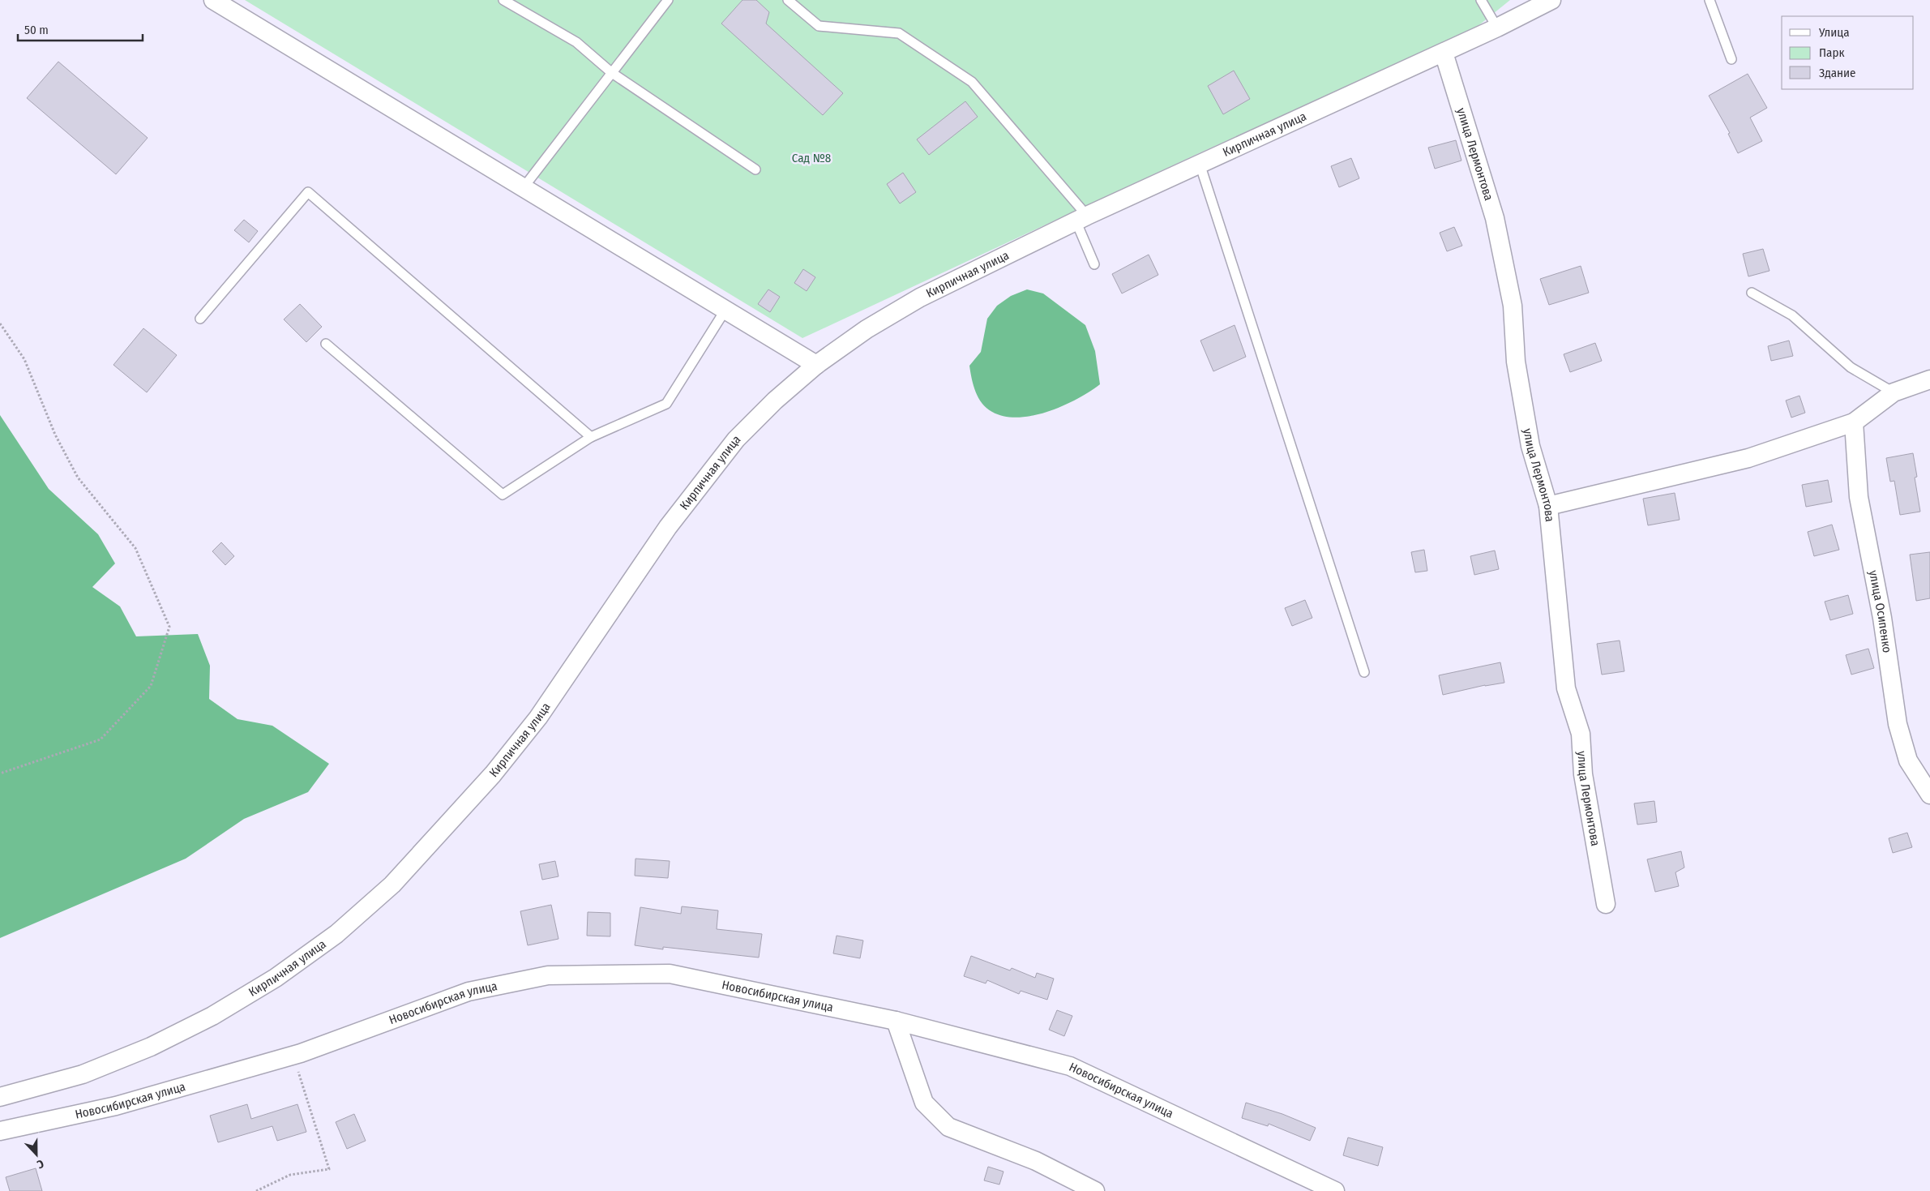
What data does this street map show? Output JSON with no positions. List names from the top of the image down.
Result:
{
  "streets": {
    "street": [
      "Кирпичная улица",
      "улица Лермонтова",
      "улица Осипенко",
      "Новосибирская улица"
    ]
  },
  "crossings": [
    ["Кирпичная улица", "улица Лермонтова"]
  ],
  "parks": ["Сад №8"],
  "legend": ["Улица", "Парк", "Здание"],
  "scale_bar": "50 m",
  "north": "bottom"
}
